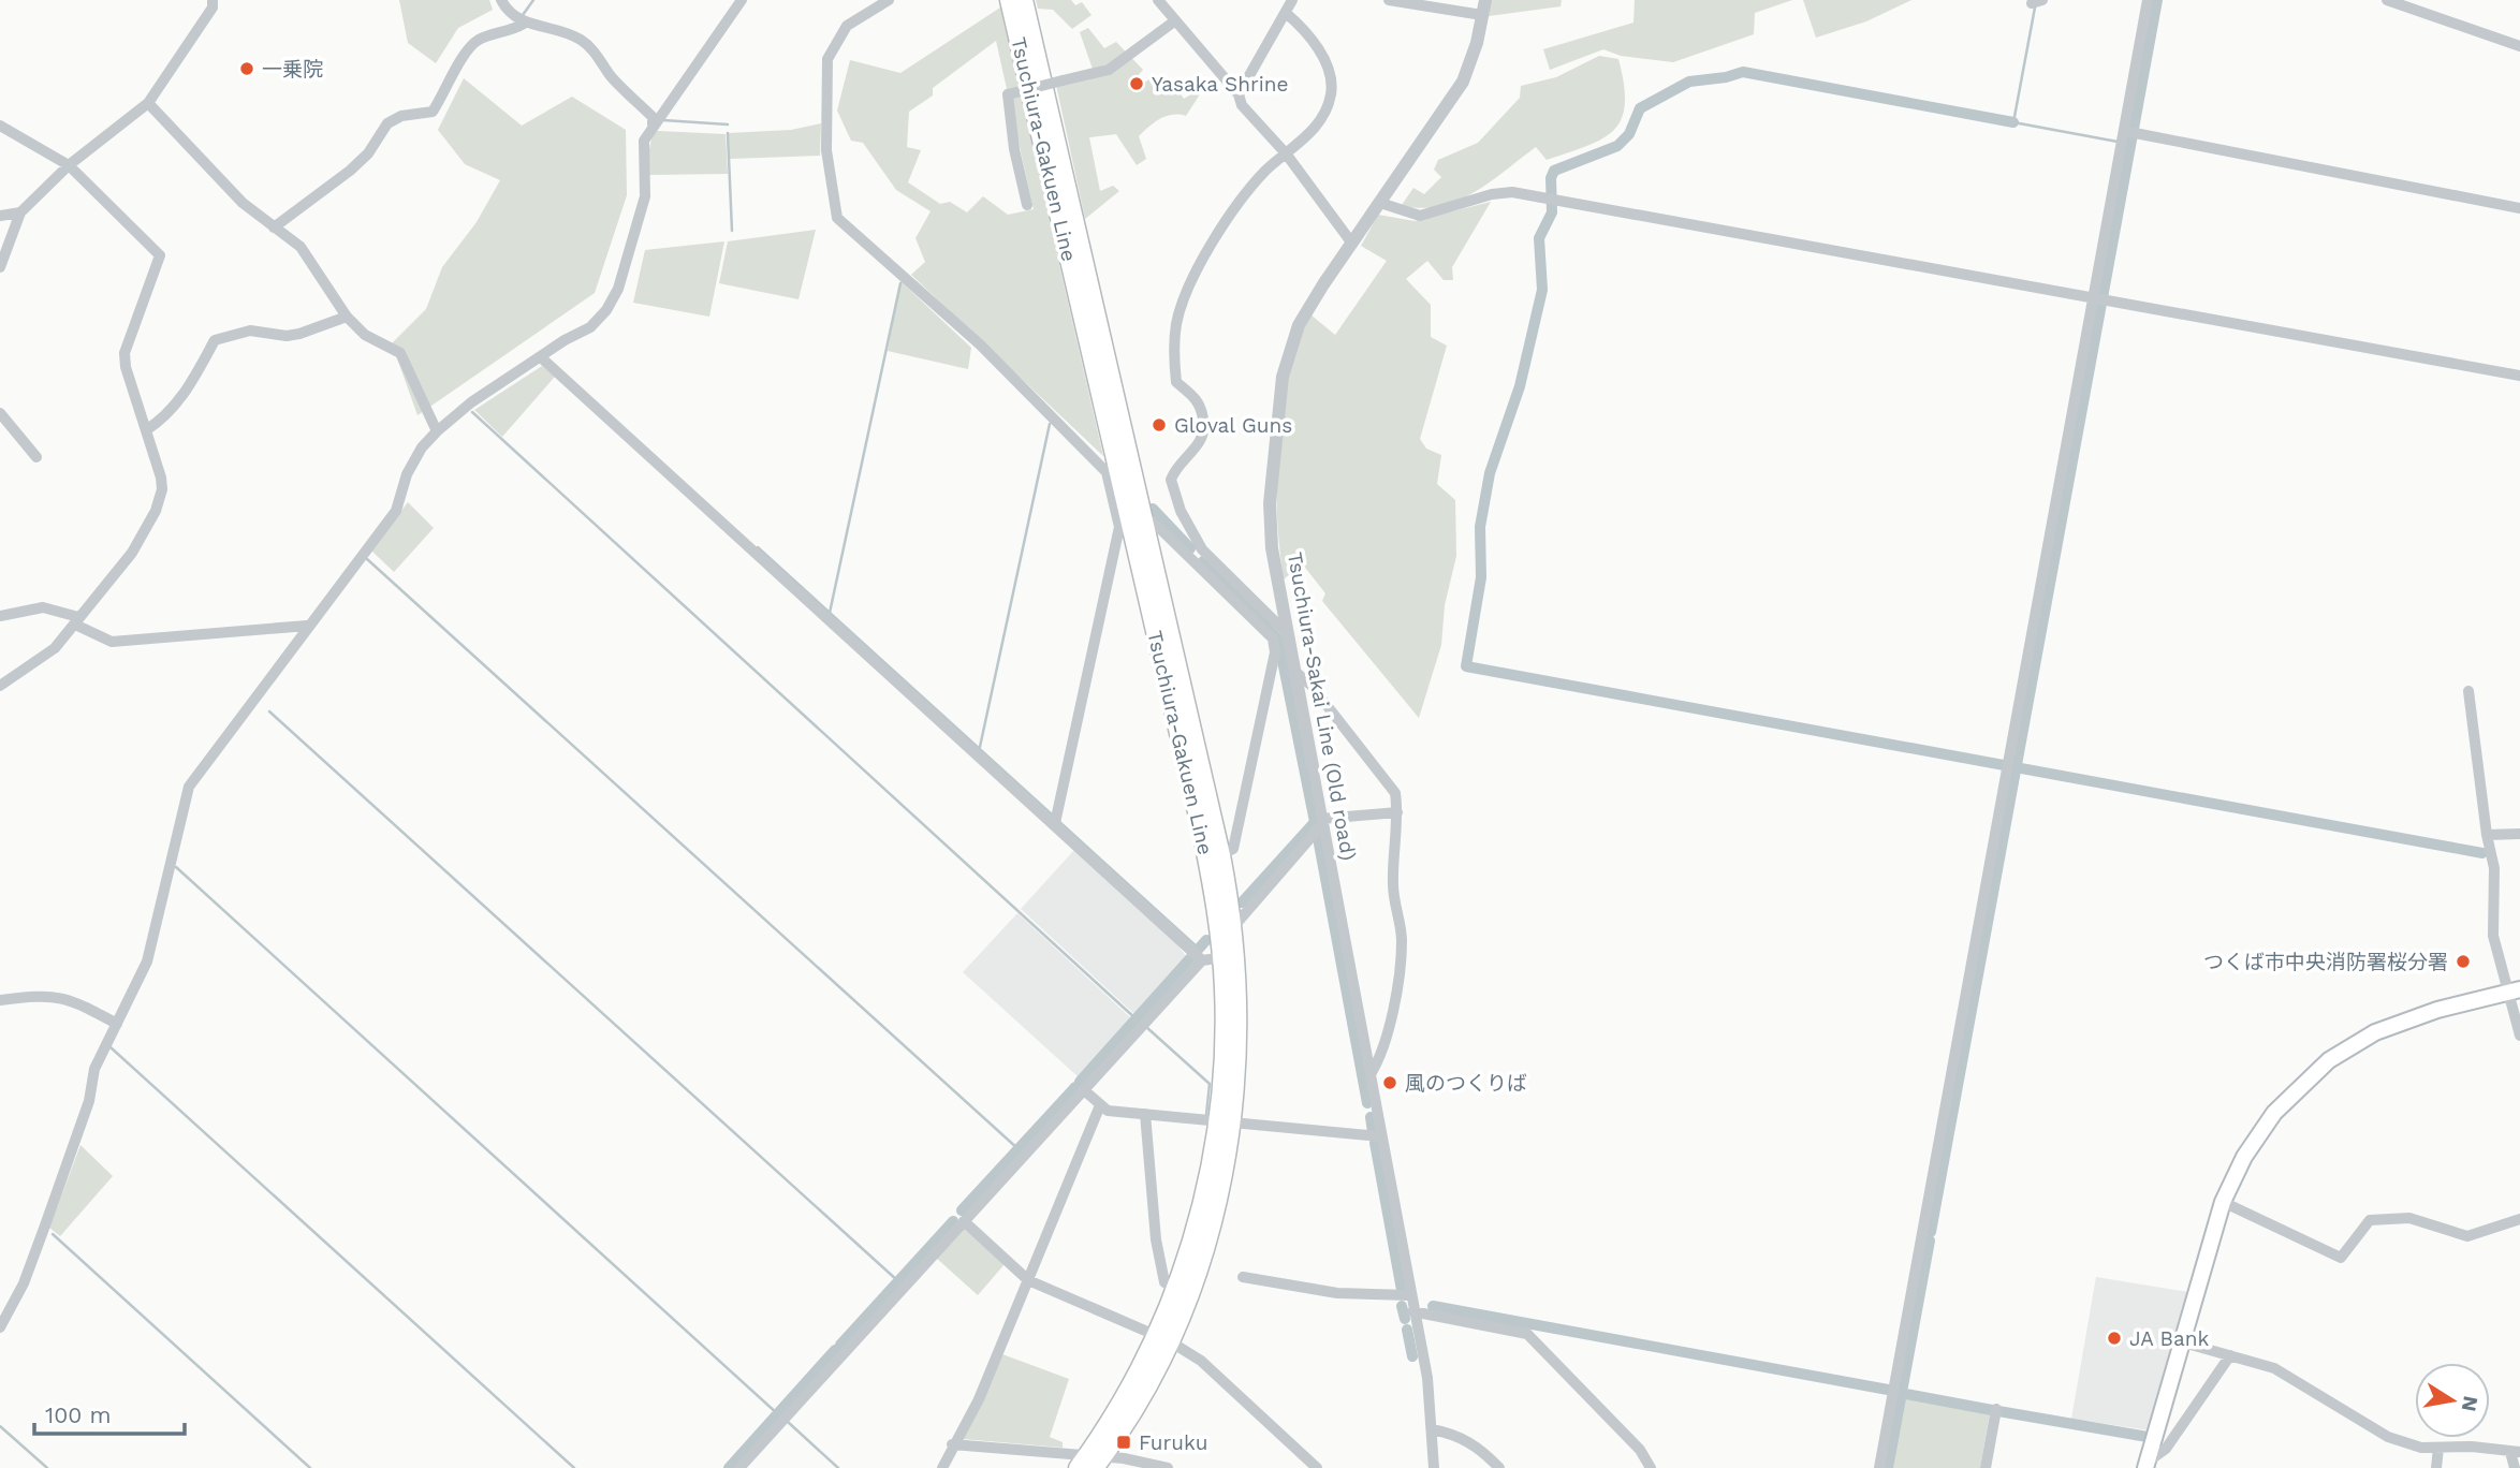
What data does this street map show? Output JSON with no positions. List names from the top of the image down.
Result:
{
  "streets": {
    "main road": ["Tsuchiura-Gakuen Line"],
    "street": ["Tsuchiura-Sakai Line (Old road)"]
  },
  "places": {
    "other": [
      "一乗院",
      "Yasaka Shrine",
      "Gloval Guns",
      "つくば市中央消防署桜分署",
      "風のつくりば",
      "JA Bank"
    ],
    "transit": ["Furuku"]
  },
  "scale_bar": "100 m",
  "north": "right"
}
